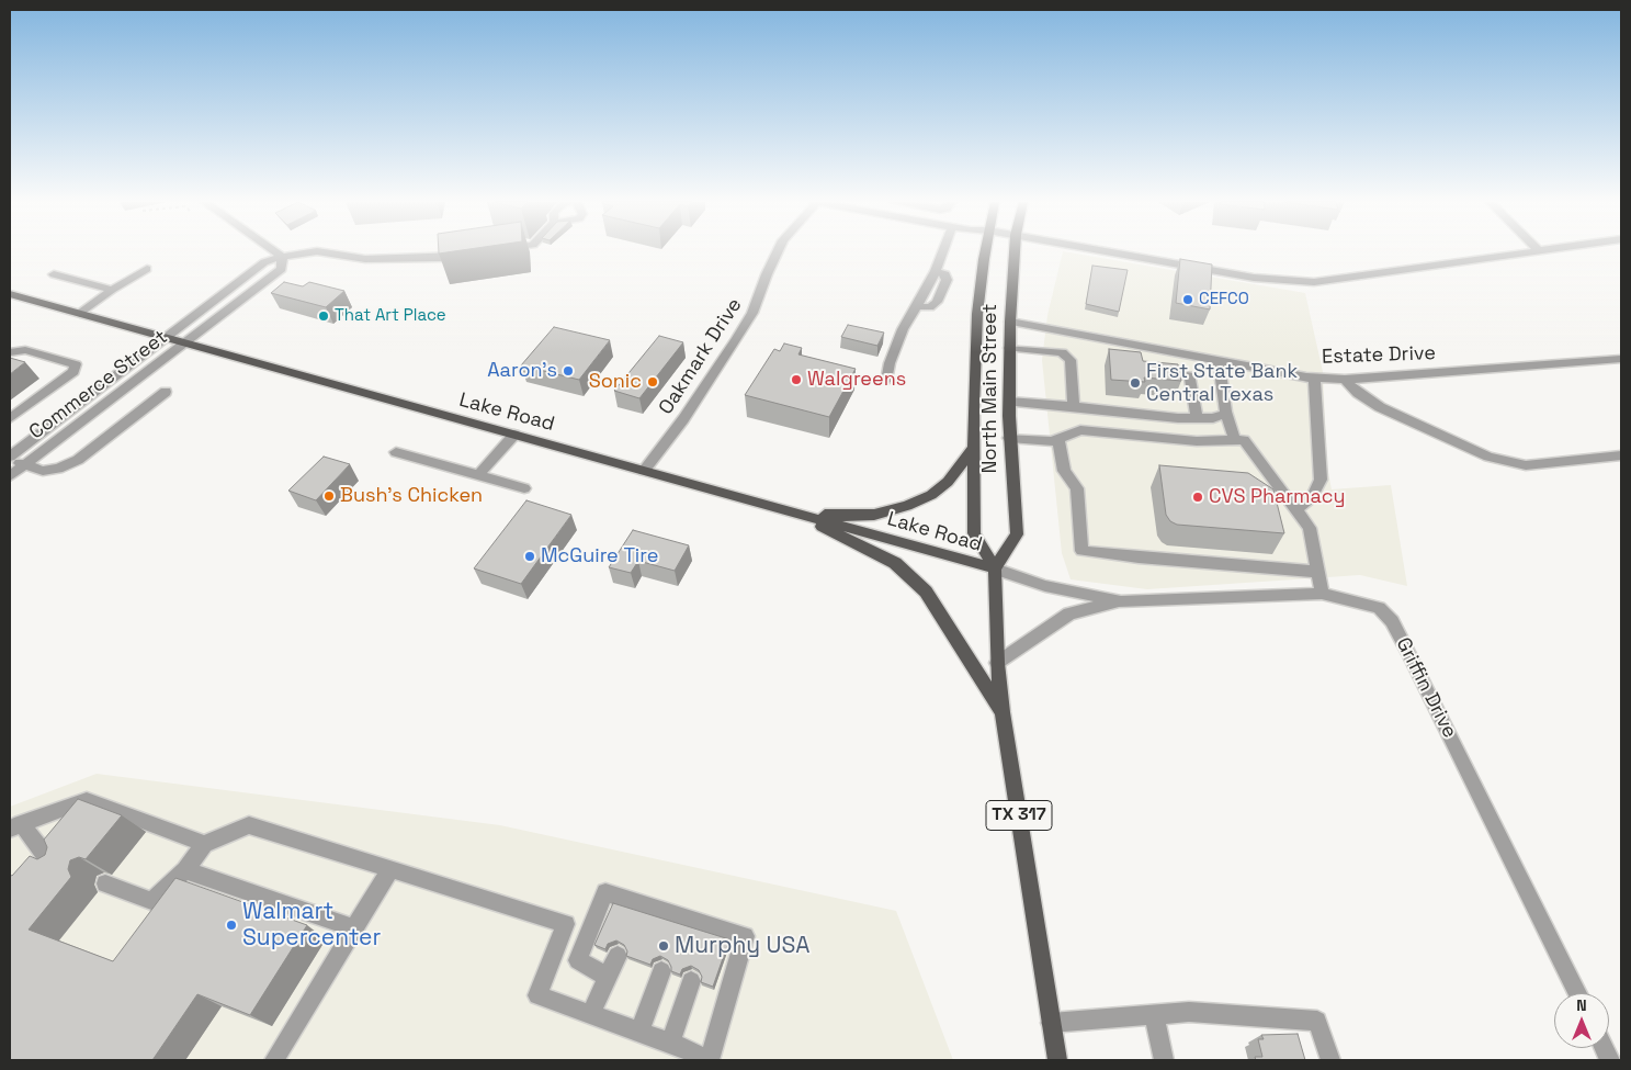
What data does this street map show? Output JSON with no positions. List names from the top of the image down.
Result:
{
  "streets": {
    "main road": ["North Main Street", "Lake Road", "TX 317"],
    "street": [
      "Estate Drive",
      "Oakmark Drive",
      "Commerce Street",
      "Griffin Drive"
    ]
  },
  "crossings": [
    ["Estate Drive", "North Main Street"],
    ["Oakmark Drive", "Lake Road"],
    ["Commerce Street", "Lake Road"],
    ["North Main Street", "Lake Road"],
    ["North Main Street", "Griffin Drive"],
    ["Lake Road", "Griffin Drive"]
  ],
  "places": [
    "CEFCO",
    "That Art Place",
    "Aaron's",
    "Walgreens",
    "Sonic",
    "First State Bank Central Texas",
    "Bush's Chicken",
    "CVS Pharmacy",
    "McGuire Tire",
    "Walmart Supercenter",
    "Murphy USA"
  ],
  "north": "top"
}
